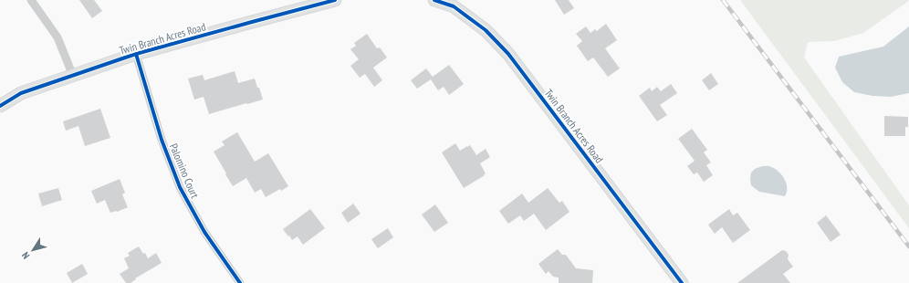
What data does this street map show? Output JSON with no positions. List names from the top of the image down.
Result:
{
  "streets": {
    "street": ["Twin Branch Acres Road", "Palomino Court"]
  },
  "crossings": [
    ["Twin Branch Acres Road", "Palomino Court"]
  ],
  "north": "bottom left"
}
